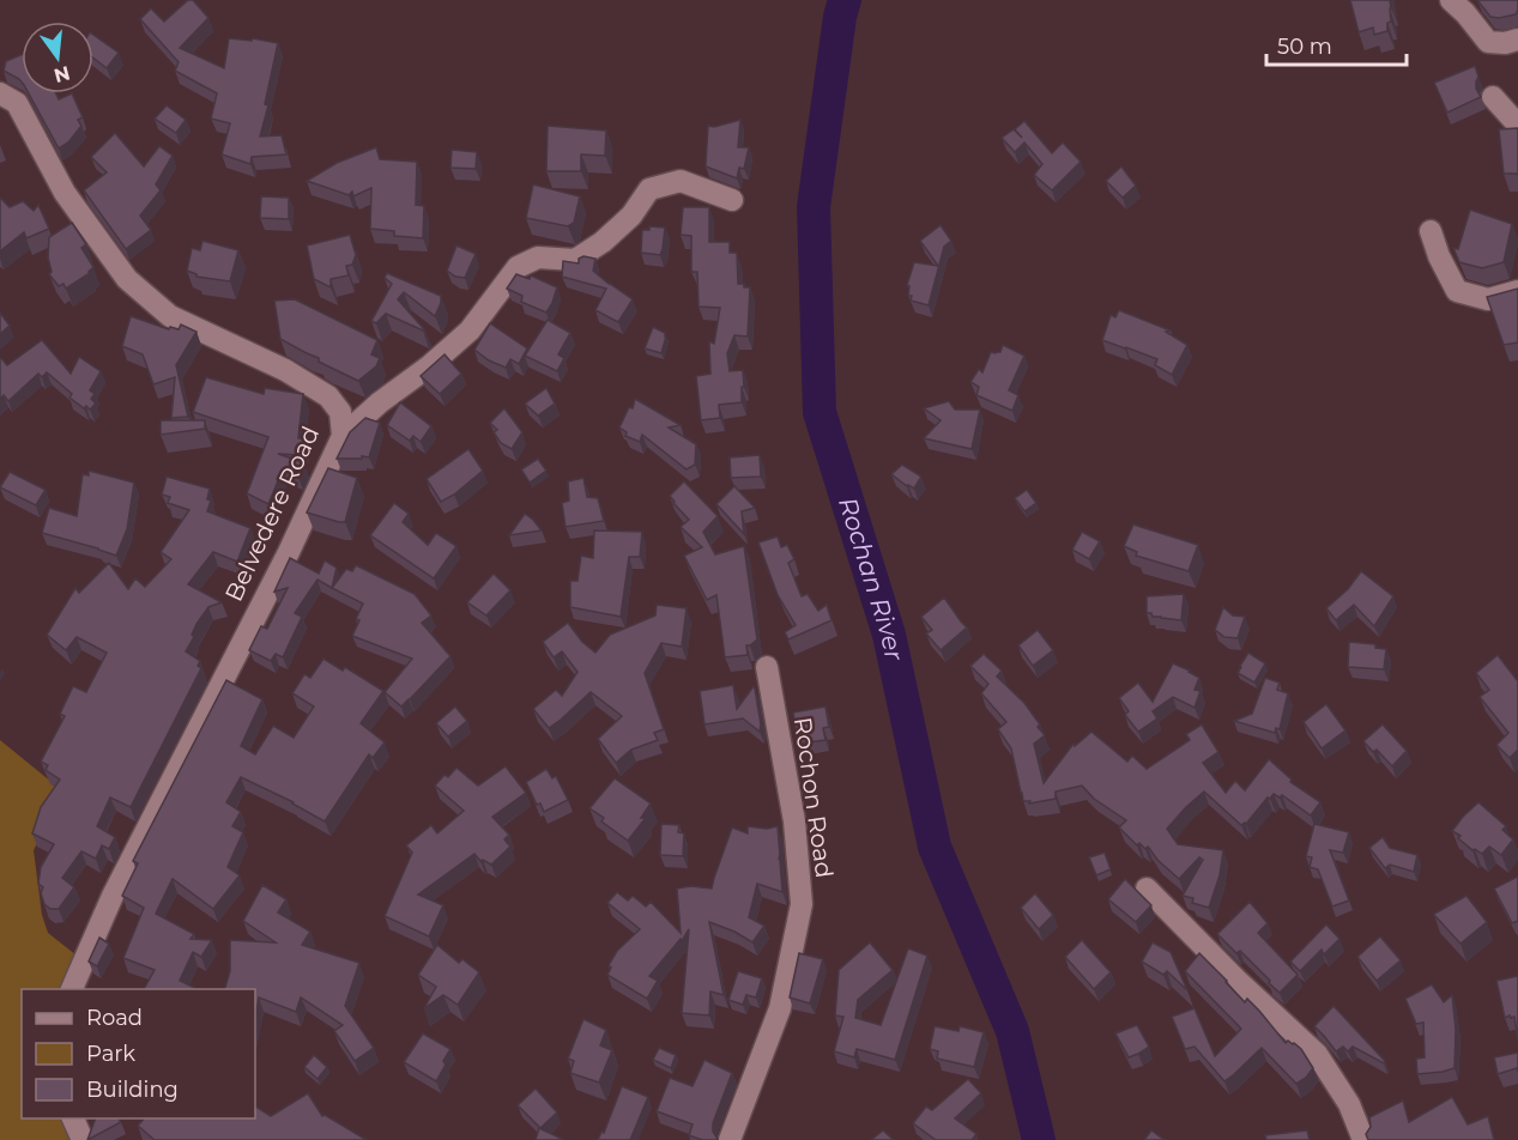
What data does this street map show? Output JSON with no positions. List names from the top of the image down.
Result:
{
  "streets": {
    "street": ["Belvedere Road", "Rochon Road"]
  },
  "water": ["Rochan River"],
  "legend": ["Road", "Park", "Building"],
  "scale_bar": "50 m",
  "north": "bottom"
}
